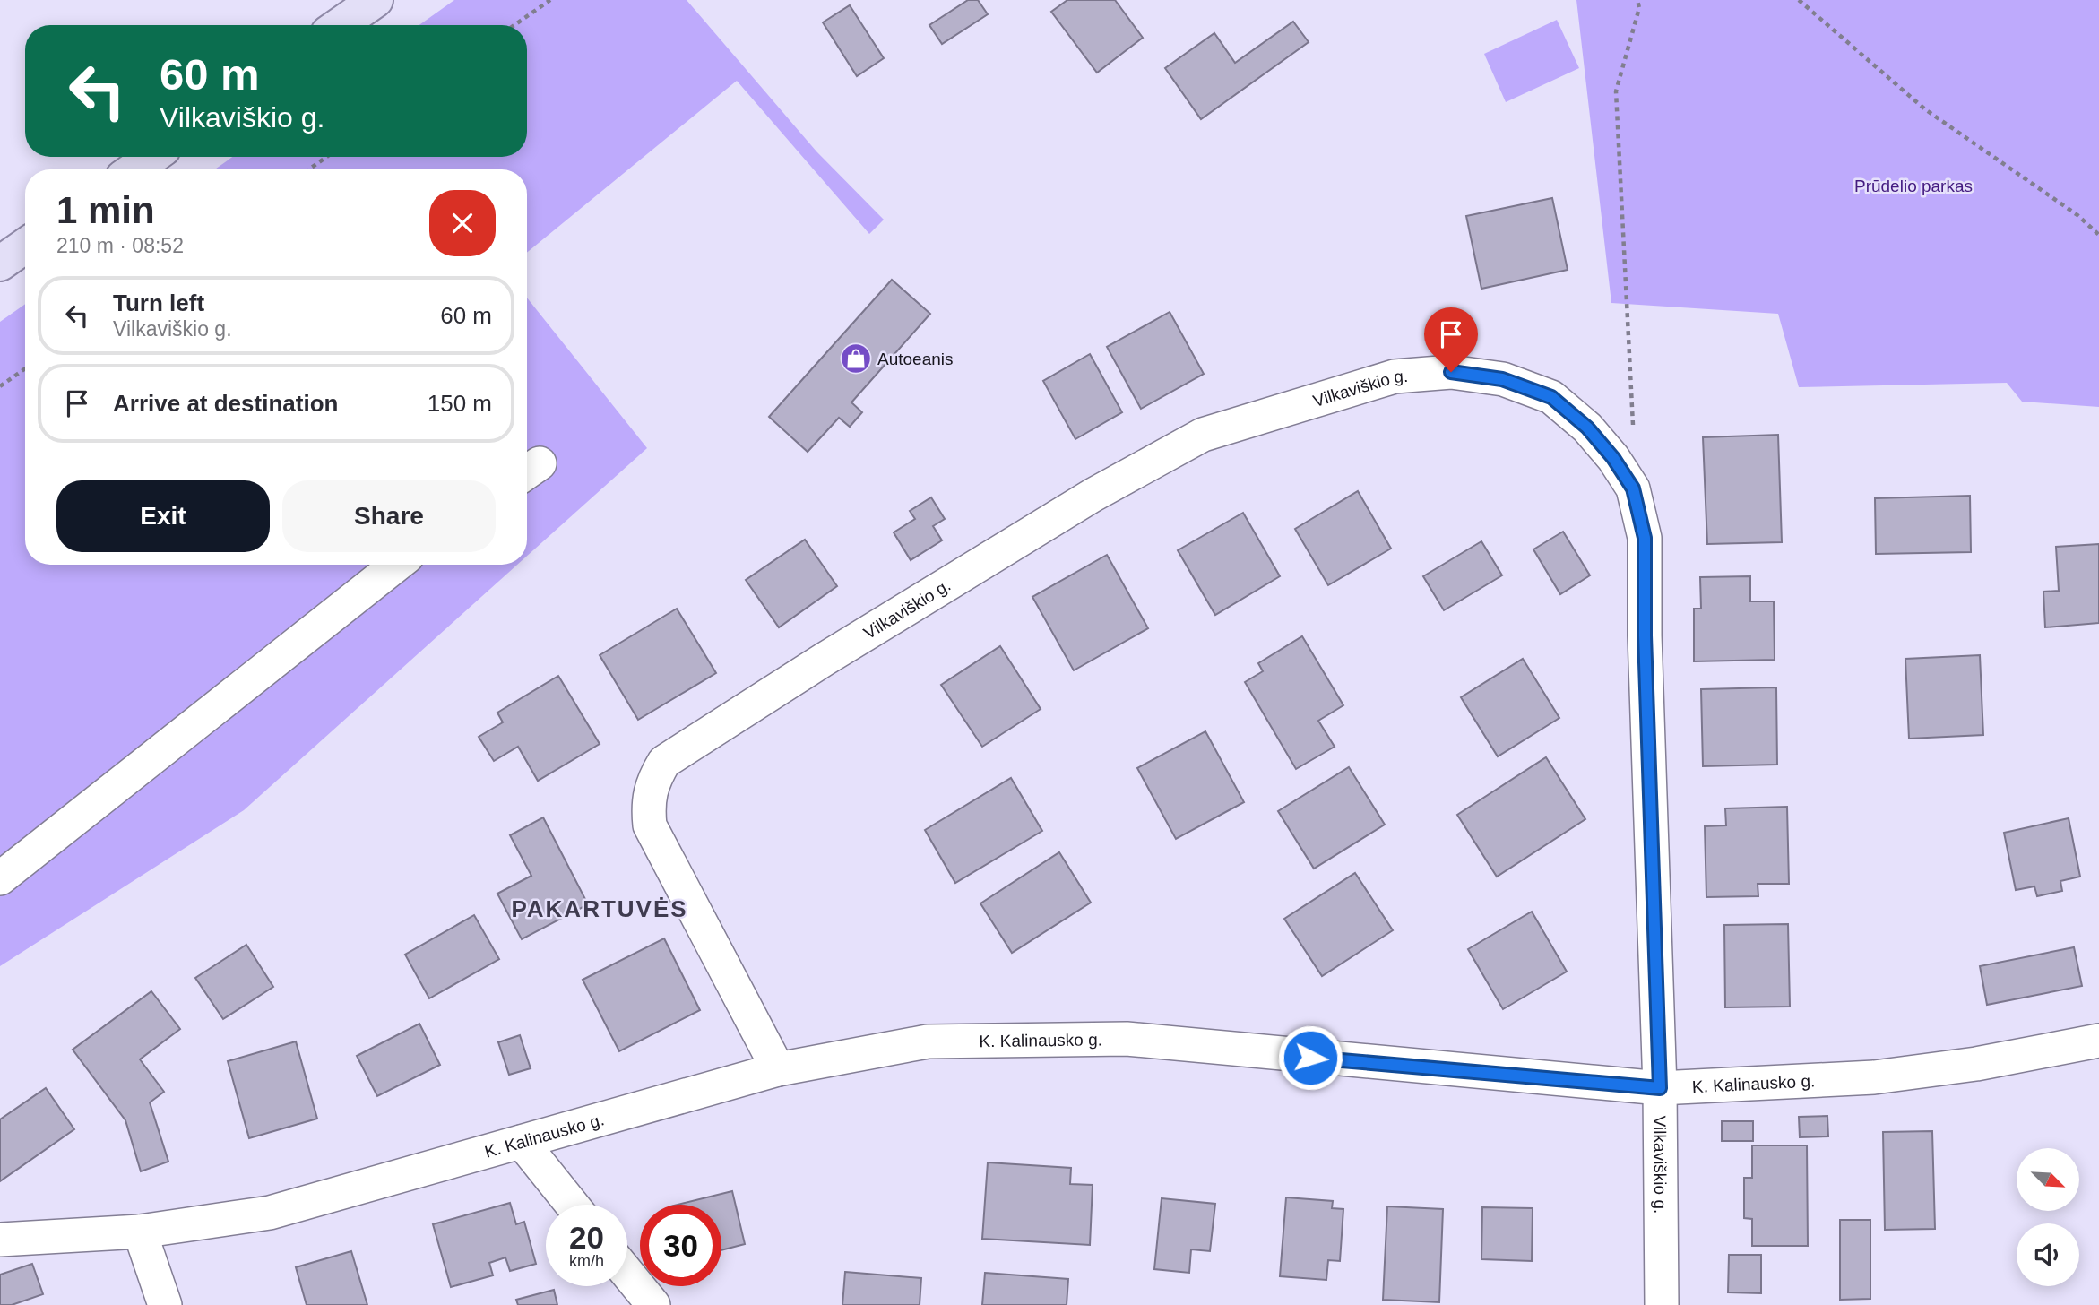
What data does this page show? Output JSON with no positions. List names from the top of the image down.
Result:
{
  "streets": {
    "street": ["Vilkaviškio g.", "K. Kalinausko g."]
  },
  "crossings": [
    ["Vilkaviškio g.", "K. Kalinausko g."]
  ],
  "districts": ["PAKARTUVĖS"],
  "parks": ["Prūdelio parkas"],
  "places": {
    "shop": ["Autoeanis"]
  },
  "north": "bottom right",
  "page": {
    "turn": ["60 m", "Vilkaviškio g."],
    "heading": ["1 min", "210 m · 08:52"],
    "list": [
      {
        "name": "Turn left",
        "note": "Vilkaviškio g.",
        "value": "60 m"
      },
      {
        "name": "Arrive at destination",
        "value": "150 m"
      }
    ],
    "buttons": ["Exit", "Share"],
    "speed": "20 km/h",
    "limit": "30"
  }
}
